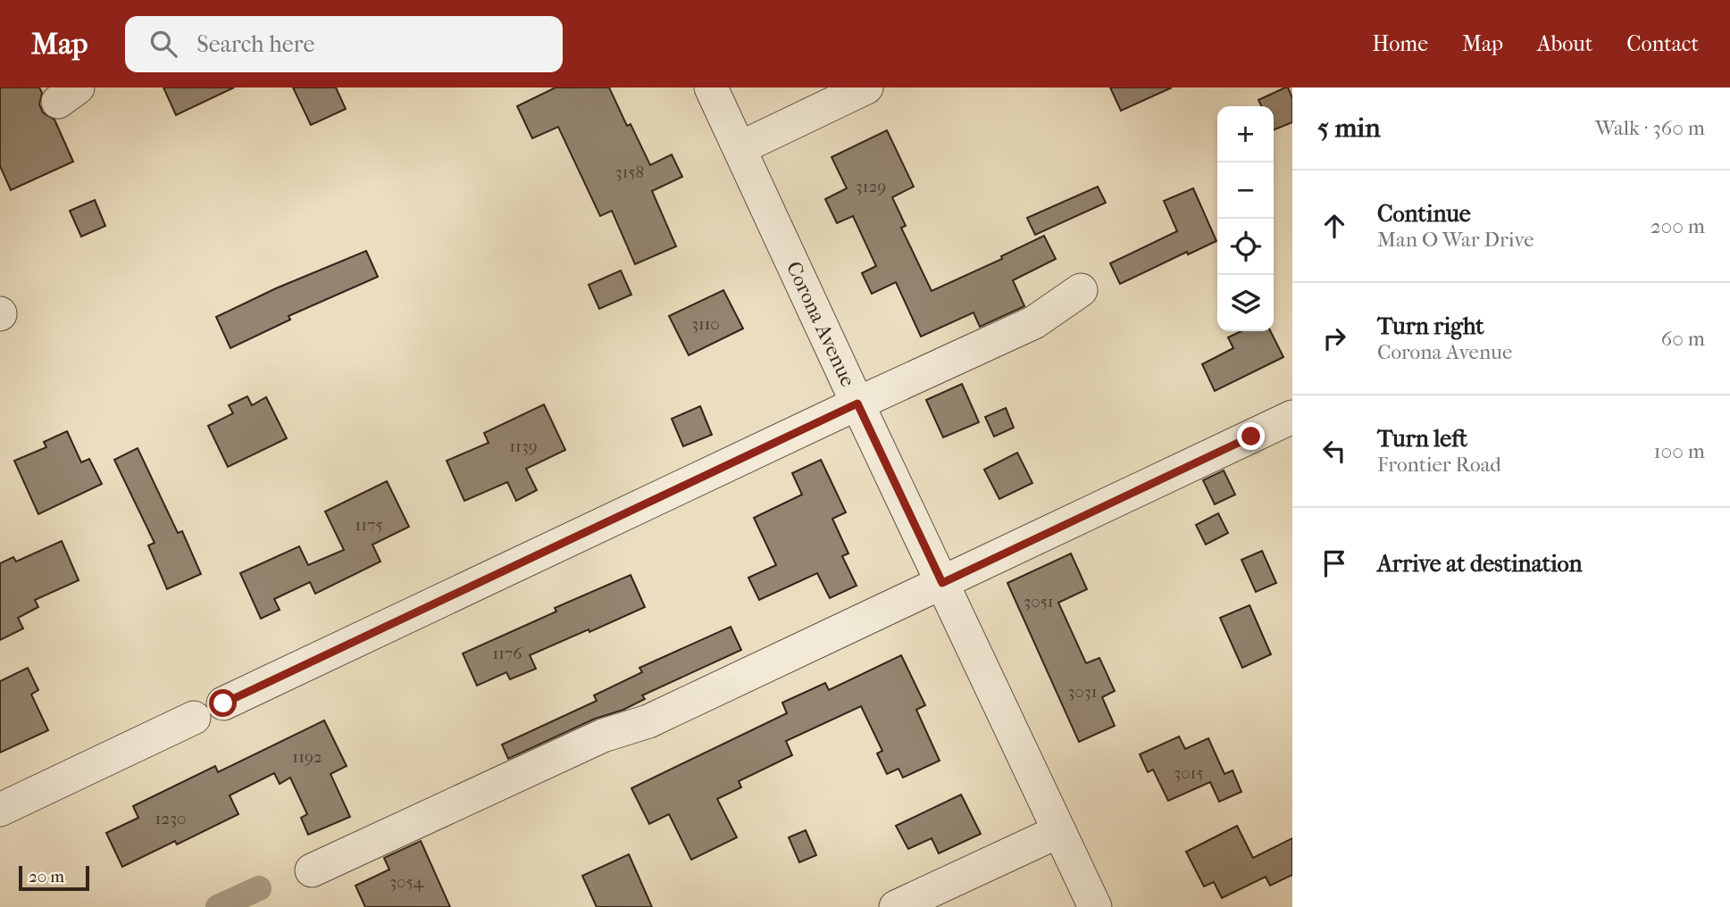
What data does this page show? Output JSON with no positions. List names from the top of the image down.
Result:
{
  "streets": {
    "street": ["Corona Avenue"]
  },
  "house_numbers": [
    "3158",
    "3129",
    "3110",
    "1139",
    "1175",
    "3051",
    "1176",
    "3031",
    "1192",
    "3015",
    "1230",
    "3054"
  ],
  "scale_bar": "20 m",
  "page": {
    "header": "Map",
    "search": "Search here",
    "nav": [
      "Home",
      "Map",
      "About",
      "Contact"
    ],
    "heading": ["5 min", "Walk · 360 m"],
    "map_buttons": ["+", "−"],
    "list": [
      ["Continue", "Man O War Drive", "200 m"],
      ["Turn right", "Corona Avenue", "60 m"],
      ["Turn left", "Frontier Road", "100 m"],
      "Arrive at destination"
    ],
    "scale": "20 m"
  }
}
